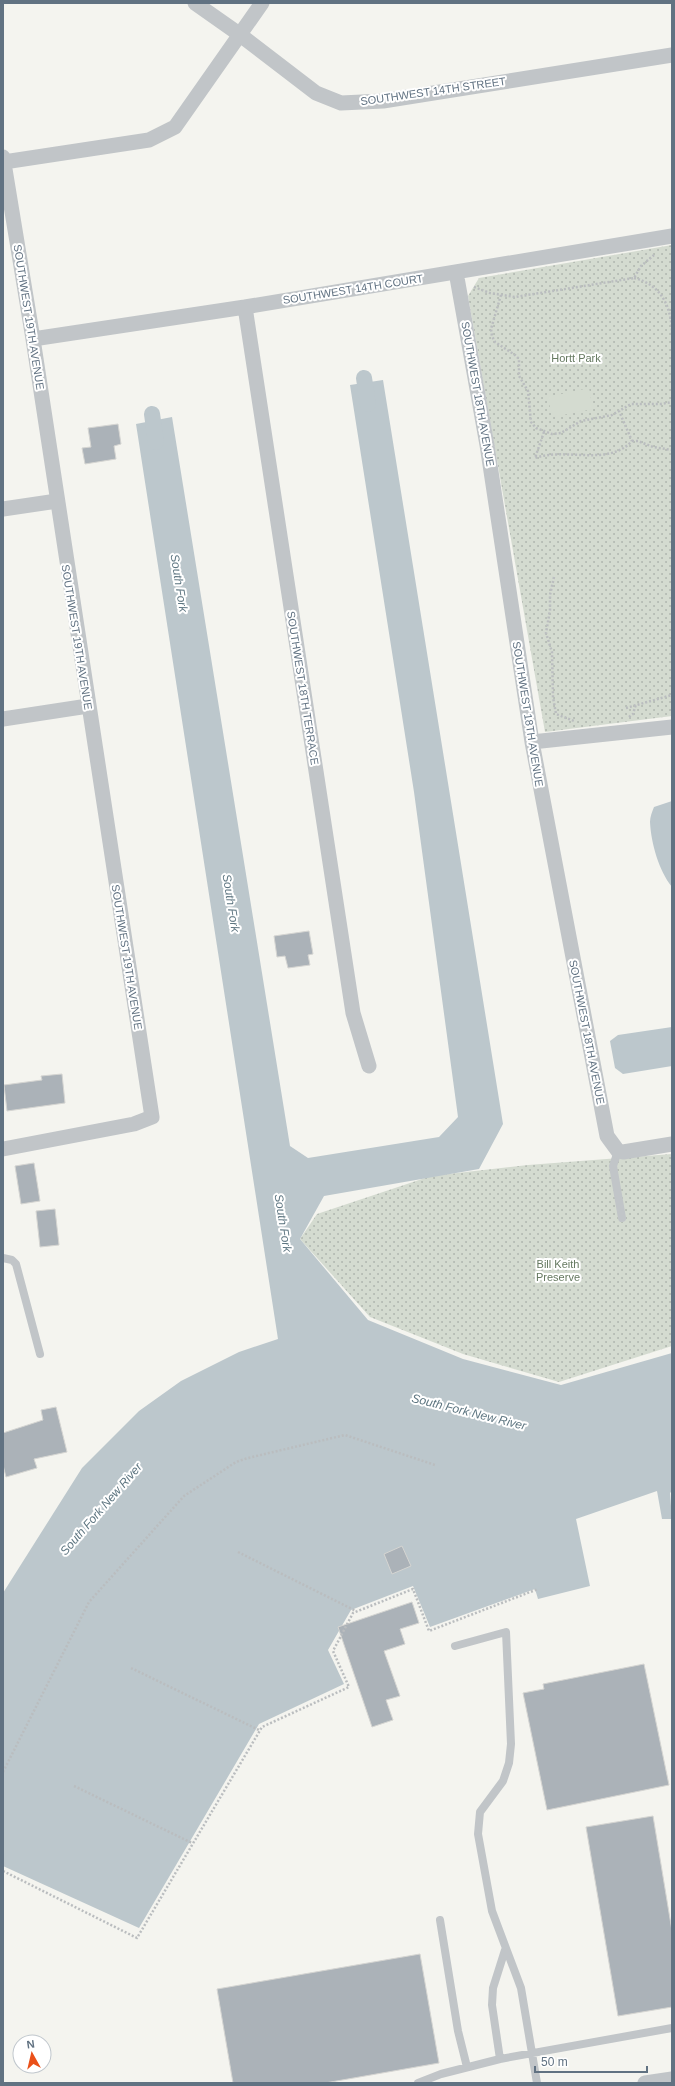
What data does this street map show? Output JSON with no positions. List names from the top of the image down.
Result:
{
  "streets": {
    "street": [
      "SOUTHWEST 14TH STREET",
      "SOUTHWEST 14TH COURT",
      "SOUTHWEST 19TH AVENUE",
      "SOUTHWEST 18TH AVENUE",
      "SOUTHWEST 18TH TERRACE"
    ]
  },
  "crossings": [
    ["SOUTHWEST 14TH COURT", "SOUTHWEST 19TH AVENUE"],
    ["SOUTHWEST 14TH COURT", "SOUTHWEST 18TH AVENUE"],
    ["SOUTHWEST 14TH COURT", "SOUTHWEST 18TH TERRACE"]
  ],
  "water": ["South Fork", "South Fork New River"],
  "parks": ["Hortt Park", "Bill Keith Preserve"],
  "scale_bar": "50 m",
  "north": "top"
}
